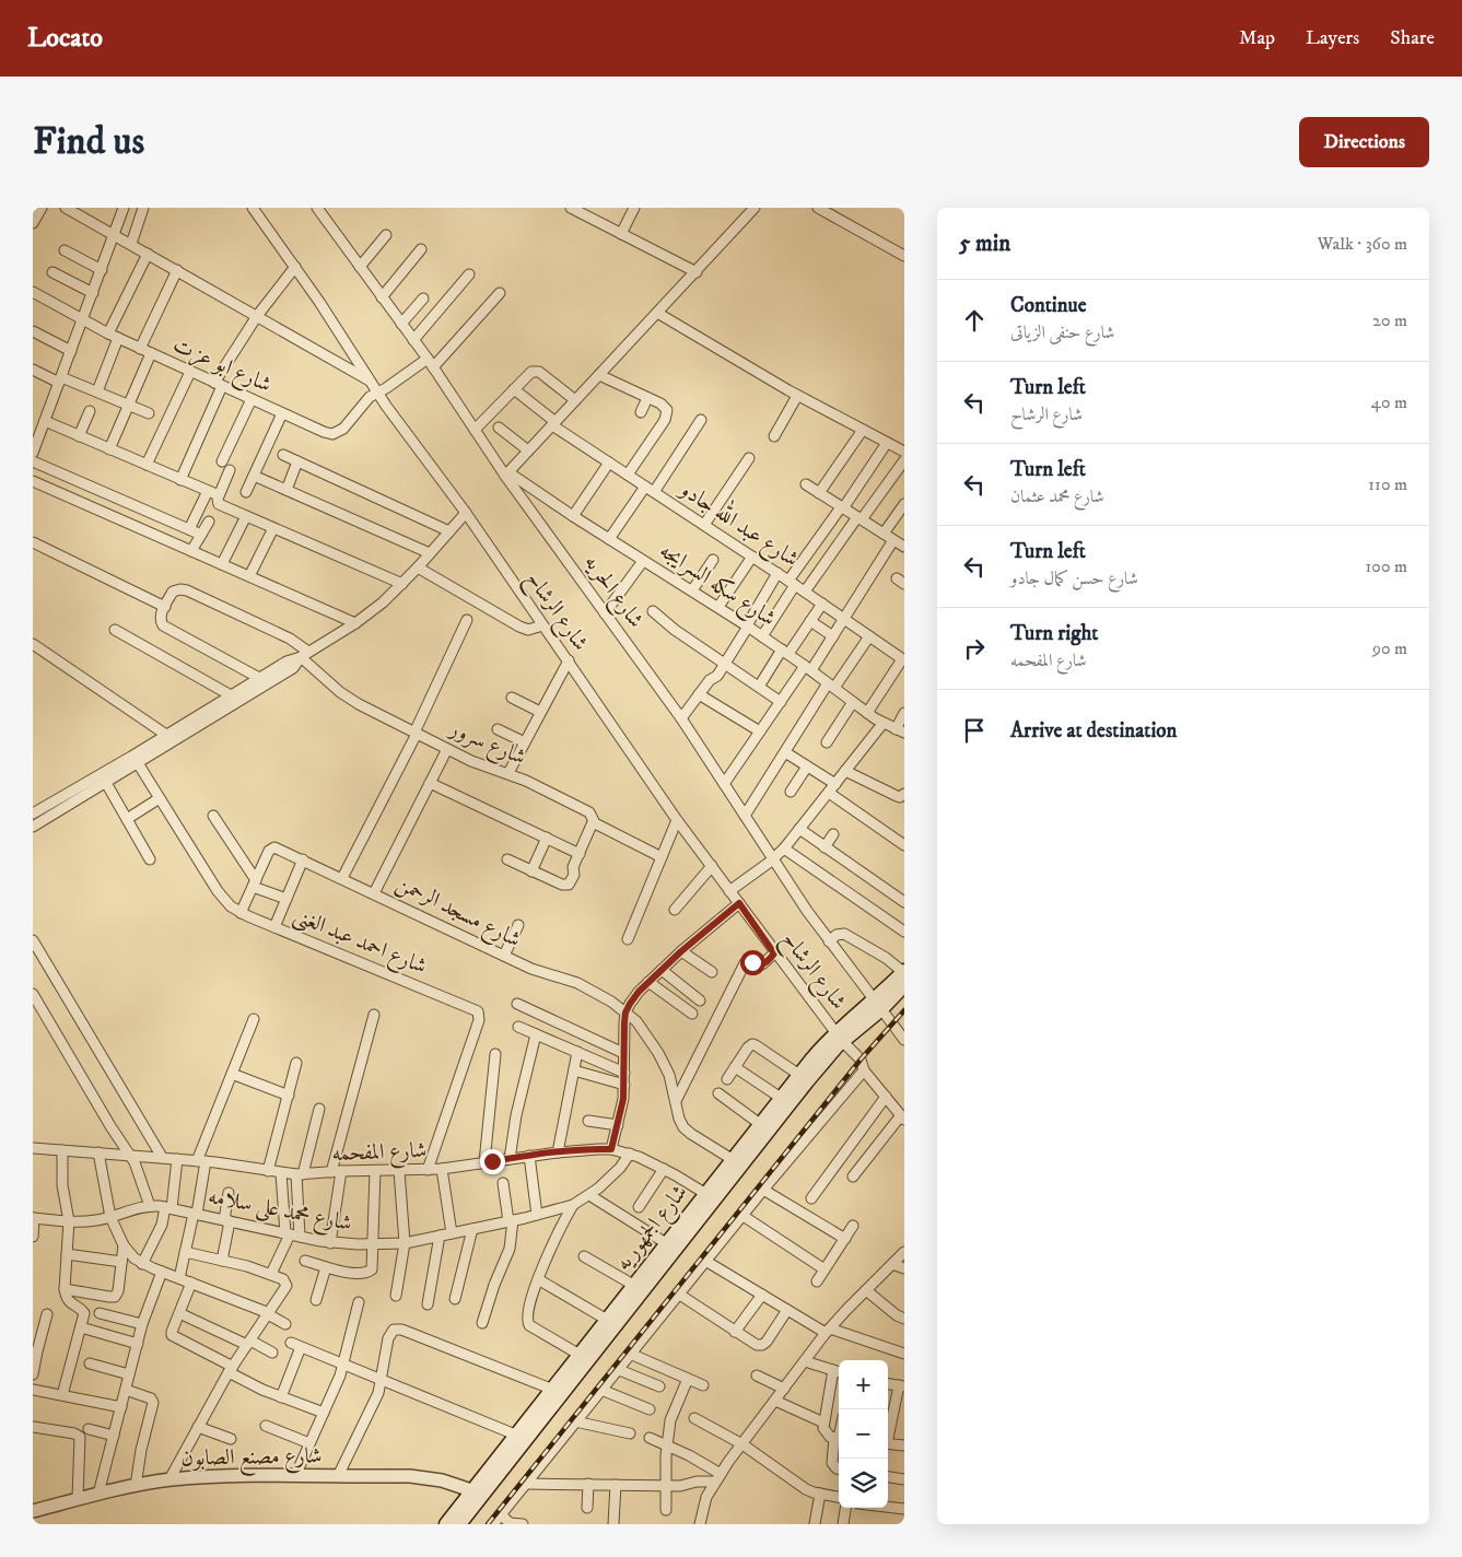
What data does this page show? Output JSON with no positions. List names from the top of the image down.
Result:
{
  "streets": {
    "main road": ["شارع الجمهوريه"],
    "street": [
      "شارع ابو عزت",
      "شارع عبد الله جادو",
      "شارع سكه السرايجه",
      "شارع الحريه",
      "شارع الرشاح",
      "شارع سرور",
      "شارع مسجد الرحمن",
      "شارع احمد عبد الغنى",
      "شارع المفحمه",
      "شارع محمد على سلامه",
      "شارع مصنع الصابون"
    ]
  },
  "crossings": [
    ["شارع ابو عزت", "شارع الرشاح"],
    ["شارع سكه السرايجه", "شارع الحريه"],
    ["شارع الحريه", "شارع الجمهوريه"],
    ["شارع الرشاح", "شارع الجمهوريه"],
    ["شارع مسجد الرحمن", "شارع الجمهوريه"],
    ["شارع احمد عبد الغنى", "شارع المفحمه"],
    ["شارع المفحمه", "شارع محمد على سلامه"],
    ["شارع المفحمه", "شارع الجمهوريه"],
    ["شارع الجمهوريه", "شارع مصنع الصابون"]
  ],
  "page": {
    "header": "Locato",
    "nav": ["Map", "Layers", "Share"],
    "buttons": "Directions",
    "title": "Find us",
    "heading": ["5 min", "Walk · 360 m"],
    "list": [
      ["Continue", "شارع حنفى الزياتى", "20 m"],
      ["Turn left", "شارع الرشاح", "40 m"],
      ["Turn left", "شارع محمد عثمان", "110 m"],
      ["Turn left", "شارع حسن كمال جادو", "100 m"],
      ["Turn right", "شارع المفحمه", "90 m"],
      "Arrive at destination"
    ],
    "map_buttons": ["+", "−"]
  }
}
